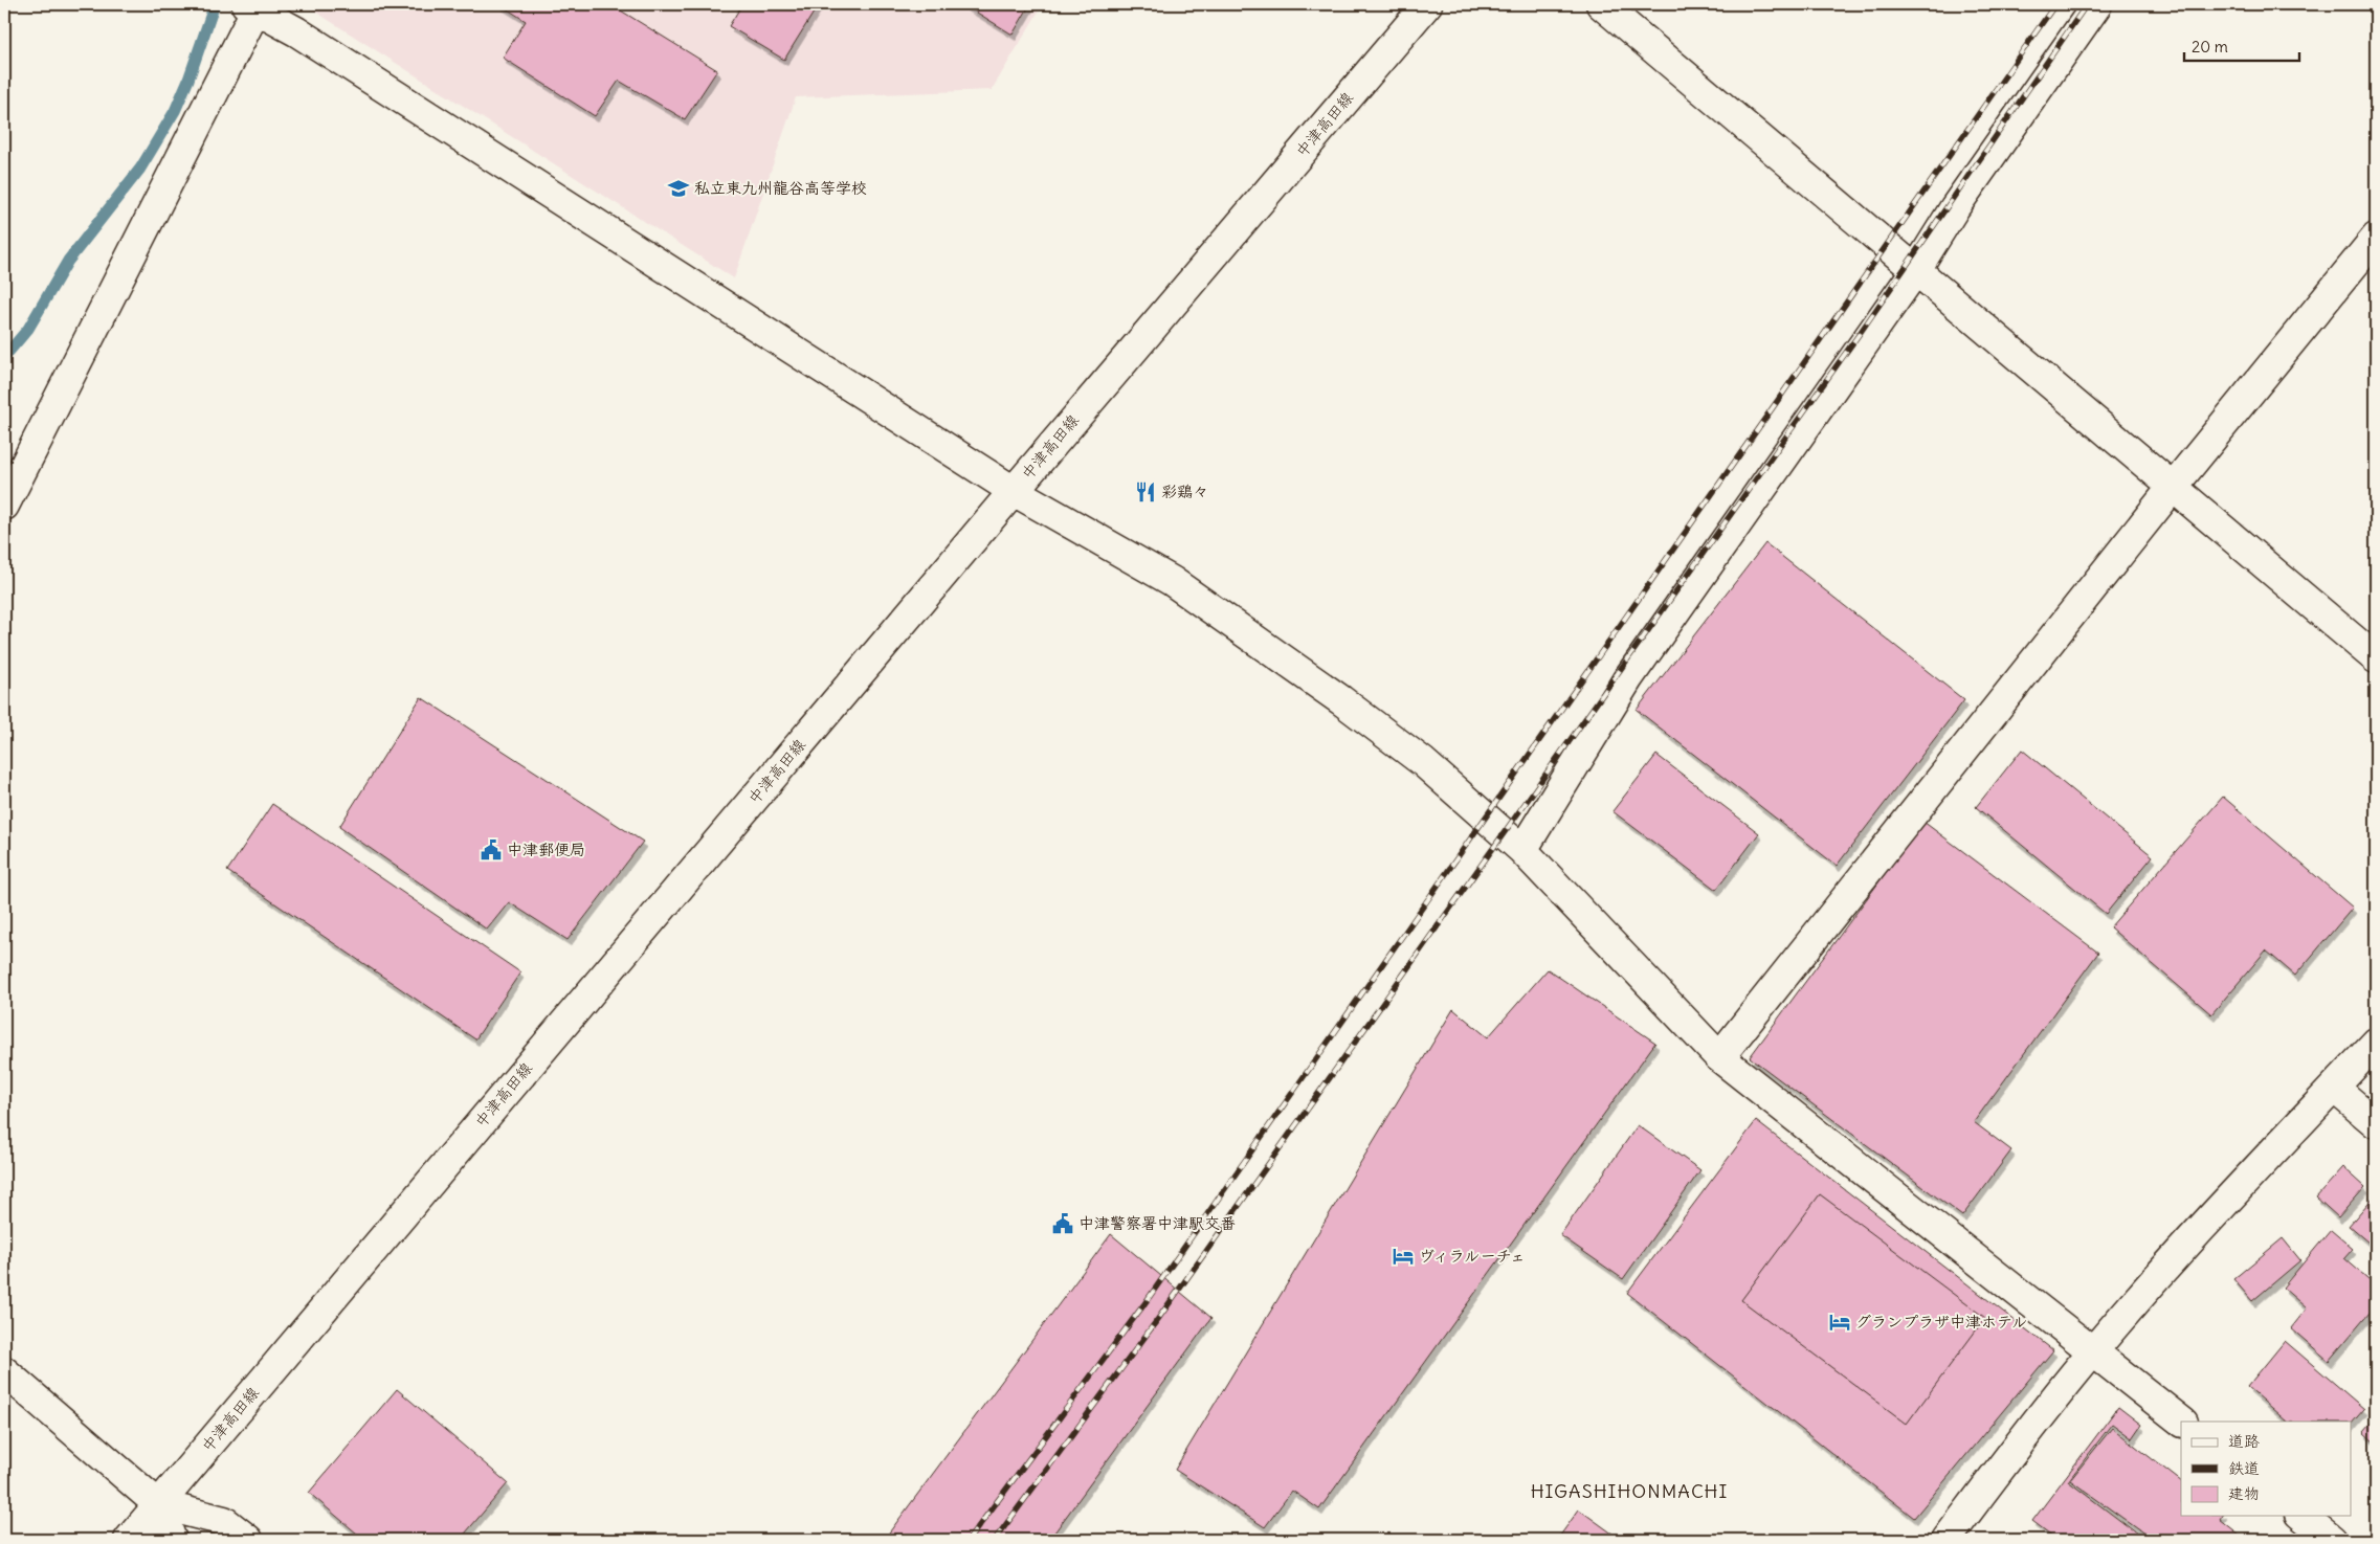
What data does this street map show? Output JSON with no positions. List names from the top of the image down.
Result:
{
  "streets": {
    "street": ["中津高田線"]
  },
  "districts": ["HIGASHIHONMACHI"],
  "places": {
    "school or university": ["私立東九州龍谷高等学校"],
    "restaurant": ["彩鶏々"],
    "public building": ["中津郵便局", "中津警察署中津駅交番"],
    "hotel": ["ヴィラルーチェ", "グランプラザ中津ホテル"]
  },
  "legend": ["道路", "鉄道", "建物"],
  "scale_bar": "20 m"
}
